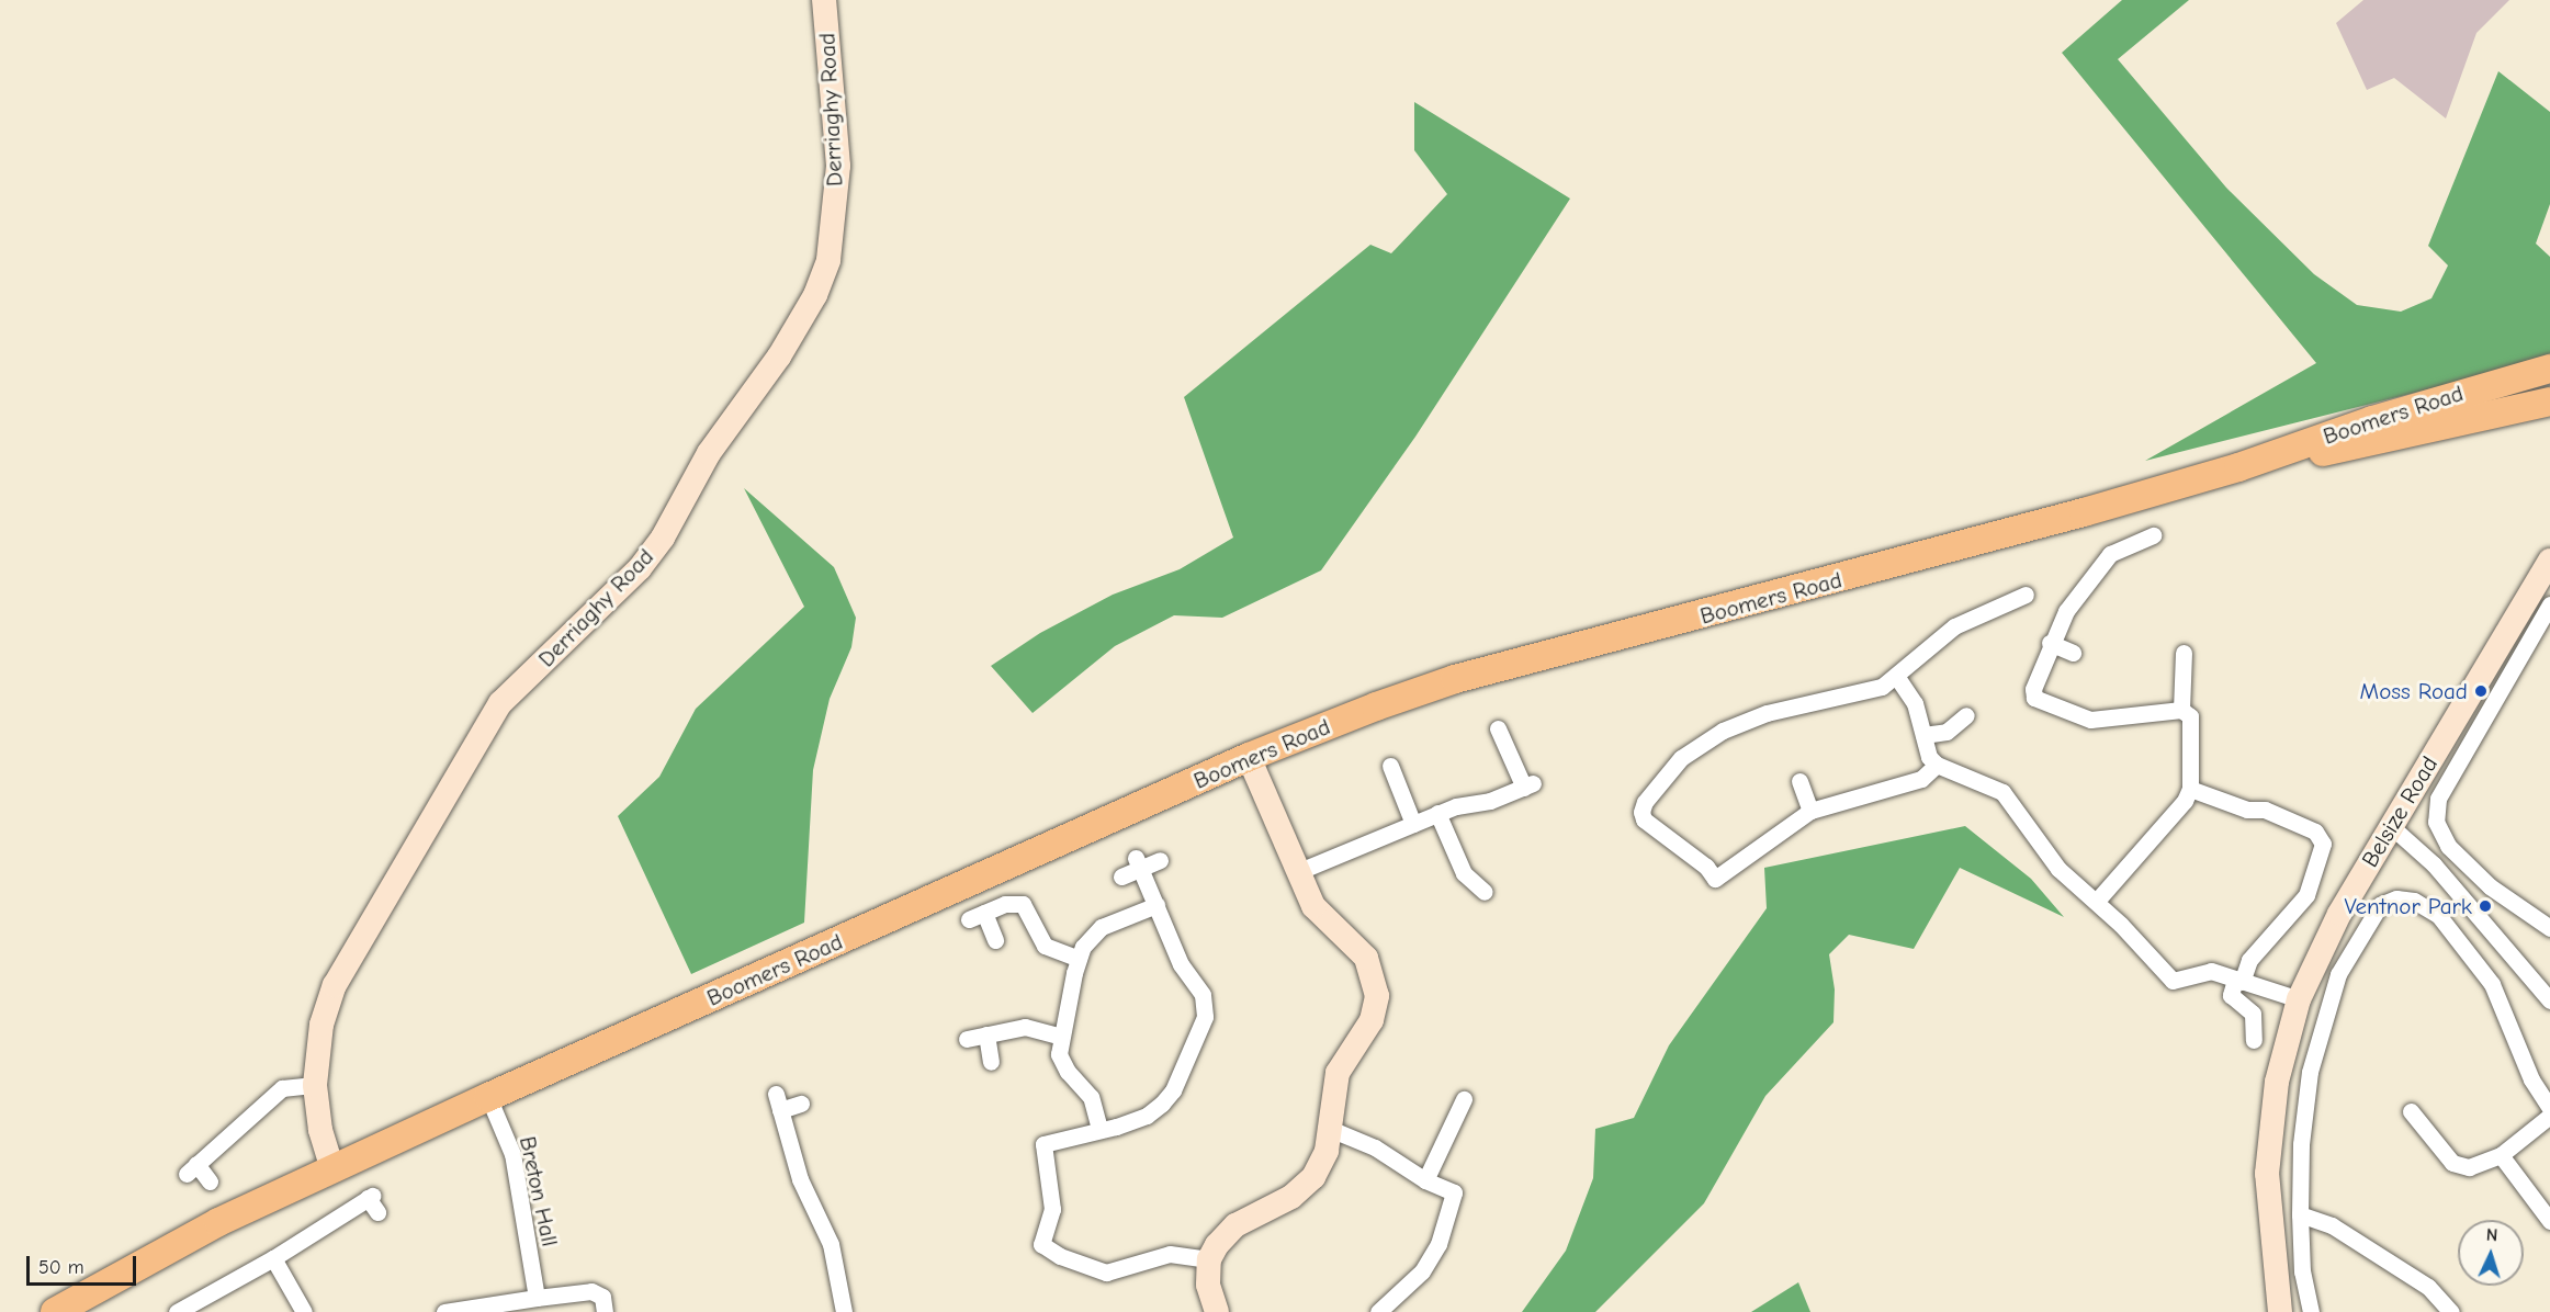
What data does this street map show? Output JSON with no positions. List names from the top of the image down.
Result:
{
  "streets": {
    "main road": ["Boomers Road"],
    "street": ["Derriaghy Road", "Belsize Road", "Breton Hall"]
  },
  "crossings": [
    ["Derriaghy Road", "Boomers Road"],
    ["Boomers Road", "Breton Hall"]
  ],
  "places": ["Moss Road", "Ventnor Park"],
  "scale_bar": "50 m",
  "north": "top"
}
